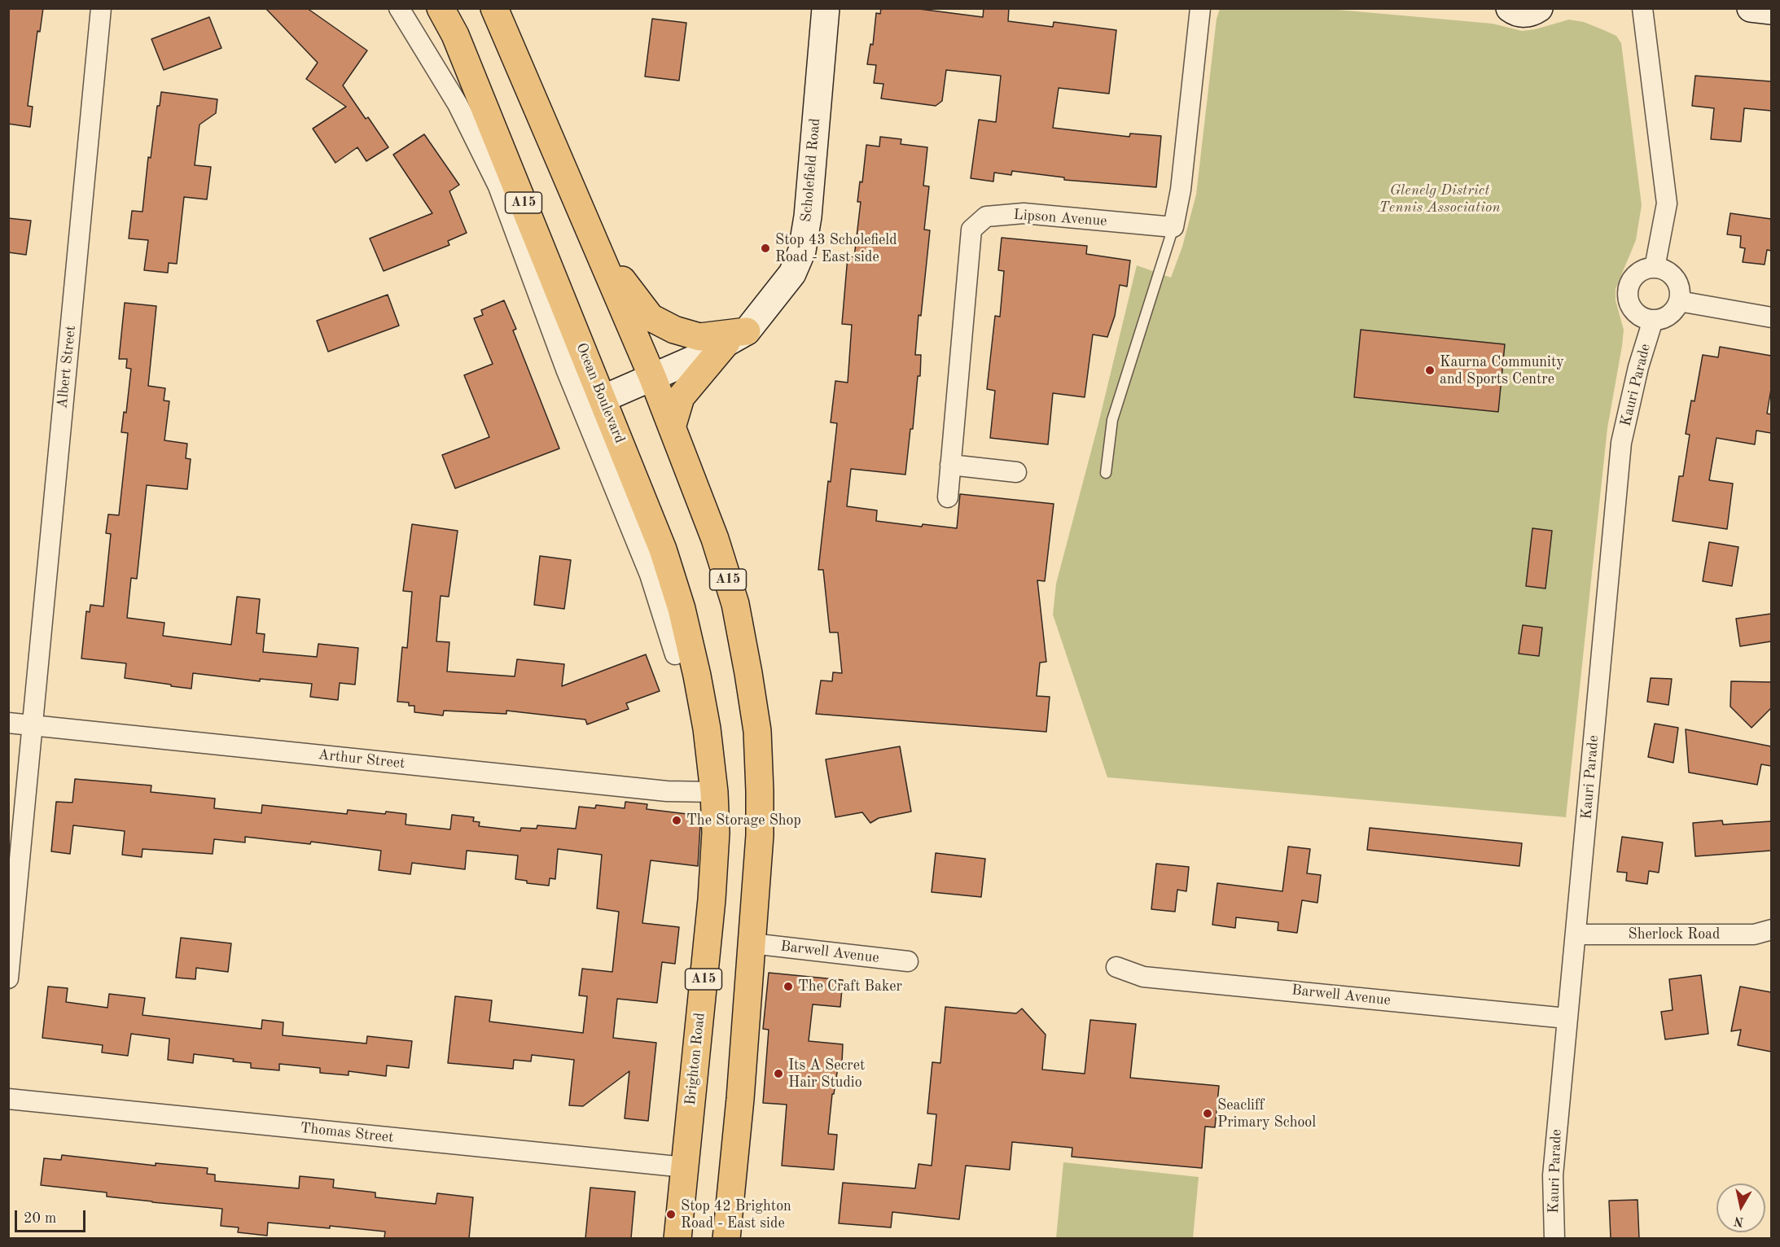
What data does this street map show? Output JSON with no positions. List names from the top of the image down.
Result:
{
  "streets": {
    "main road": ["A15", "Ocean Boulevard", "Brighton Road"],
    "street": [
      "Scholefield Road",
      "Lipson Avenue",
      "Albert Street",
      "Kauri Parade",
      "Arthur Street",
      "Sherlock Road",
      "Barwell Avenue",
      "Thomas Street"
    ]
  },
  "crossings": [
    ["Scholefield Road", "A15"],
    ["Scholefield Road", "Ocean Boulevard"],
    ["A15", "Barwell Avenue"],
    ["Albert Street", "Arthur Street"],
    ["Kauri Parade", "Sherlock Road"],
    ["Kauri Parade", "Barwell Avenue"],
    ["Ocean Boulevard", "Arthur Street"],
    ["Ocean Boulevard", "Brighton Road"],
    ["Arthur Street", "Brighton Road"],
    ["Brighton Road", "Thomas Street"]
  ],
  "parks": ["Glenelg District Tennis Association"],
  "places": [
    "Stop 43 Scholefield Road - East side",
    "Kaurna Community and Sports Centre",
    "The Storage Shop",
    "The Craft Baker",
    "Its A Secret Hair Studio",
    "Seacliff Primary School",
    "Stop 42 Brighton Road - East side"
  ],
  "scale_bar": "20 m",
  "north": "bottom"
}
